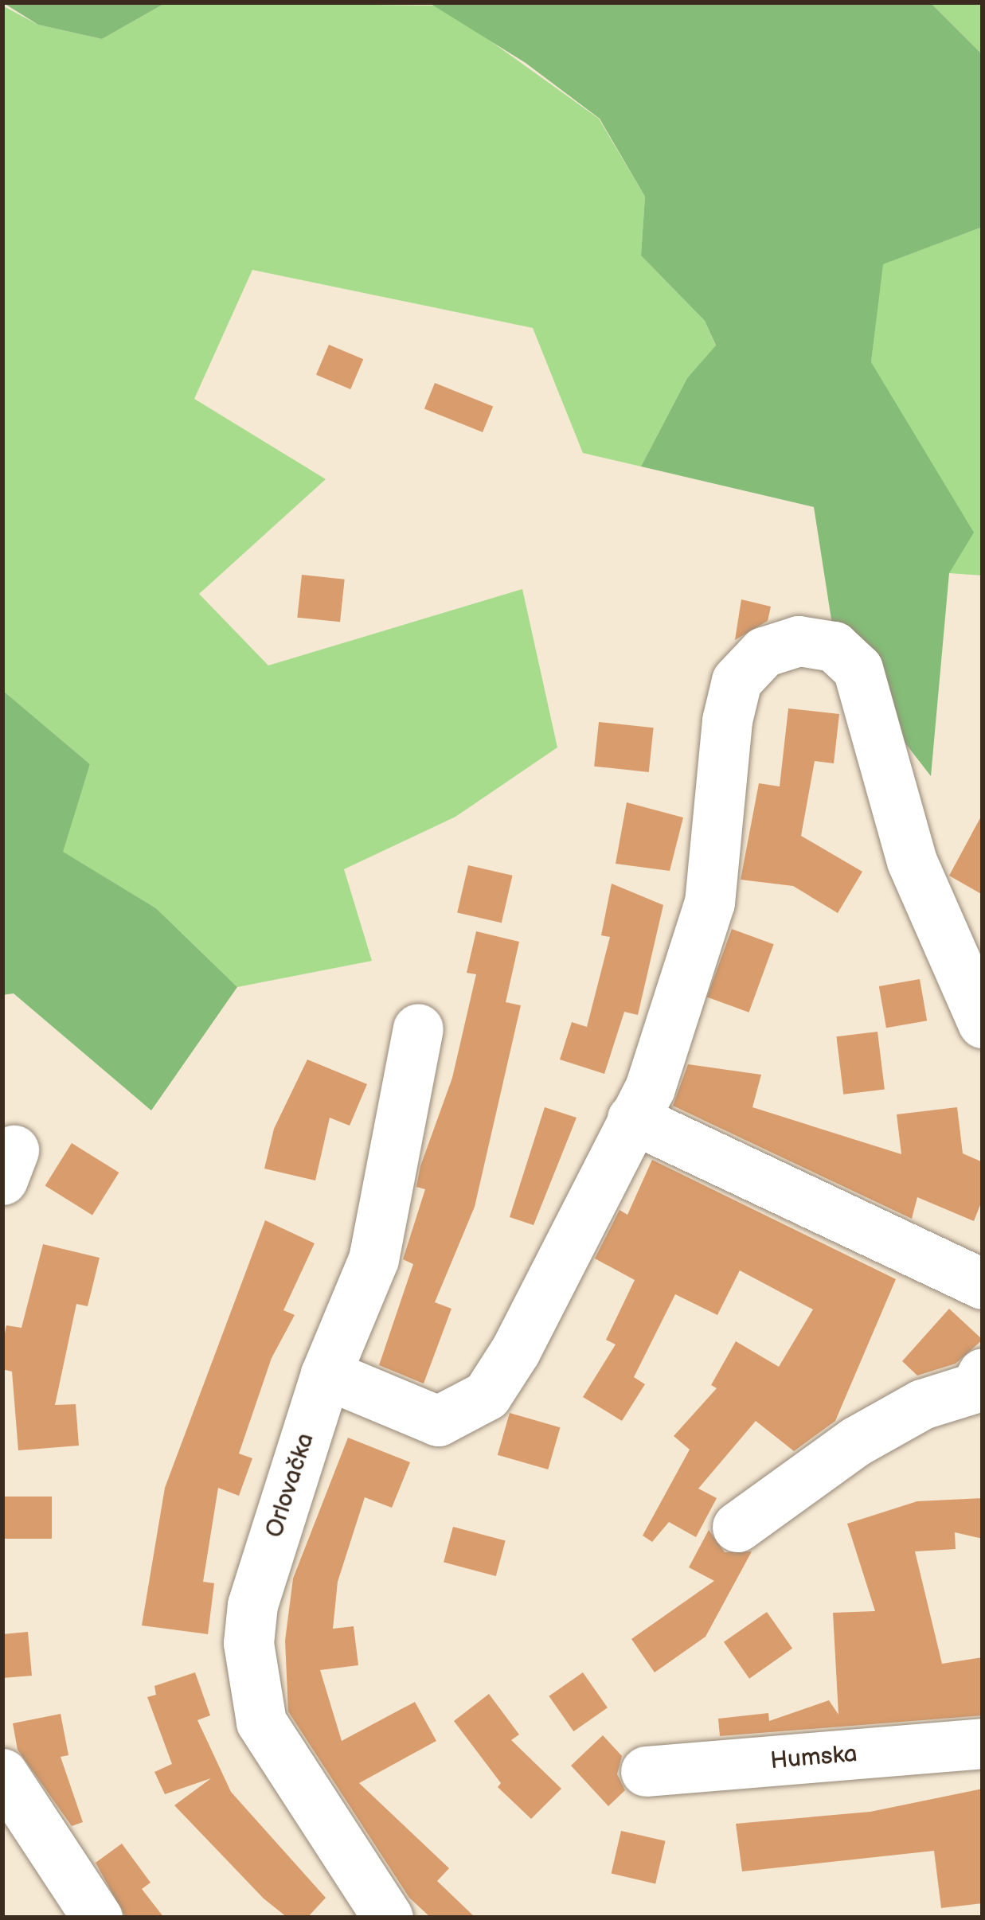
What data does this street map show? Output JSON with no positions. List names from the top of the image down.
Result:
{
  "streets": {
    "street": ["Orlovačka", "Humska"]
  }
}
